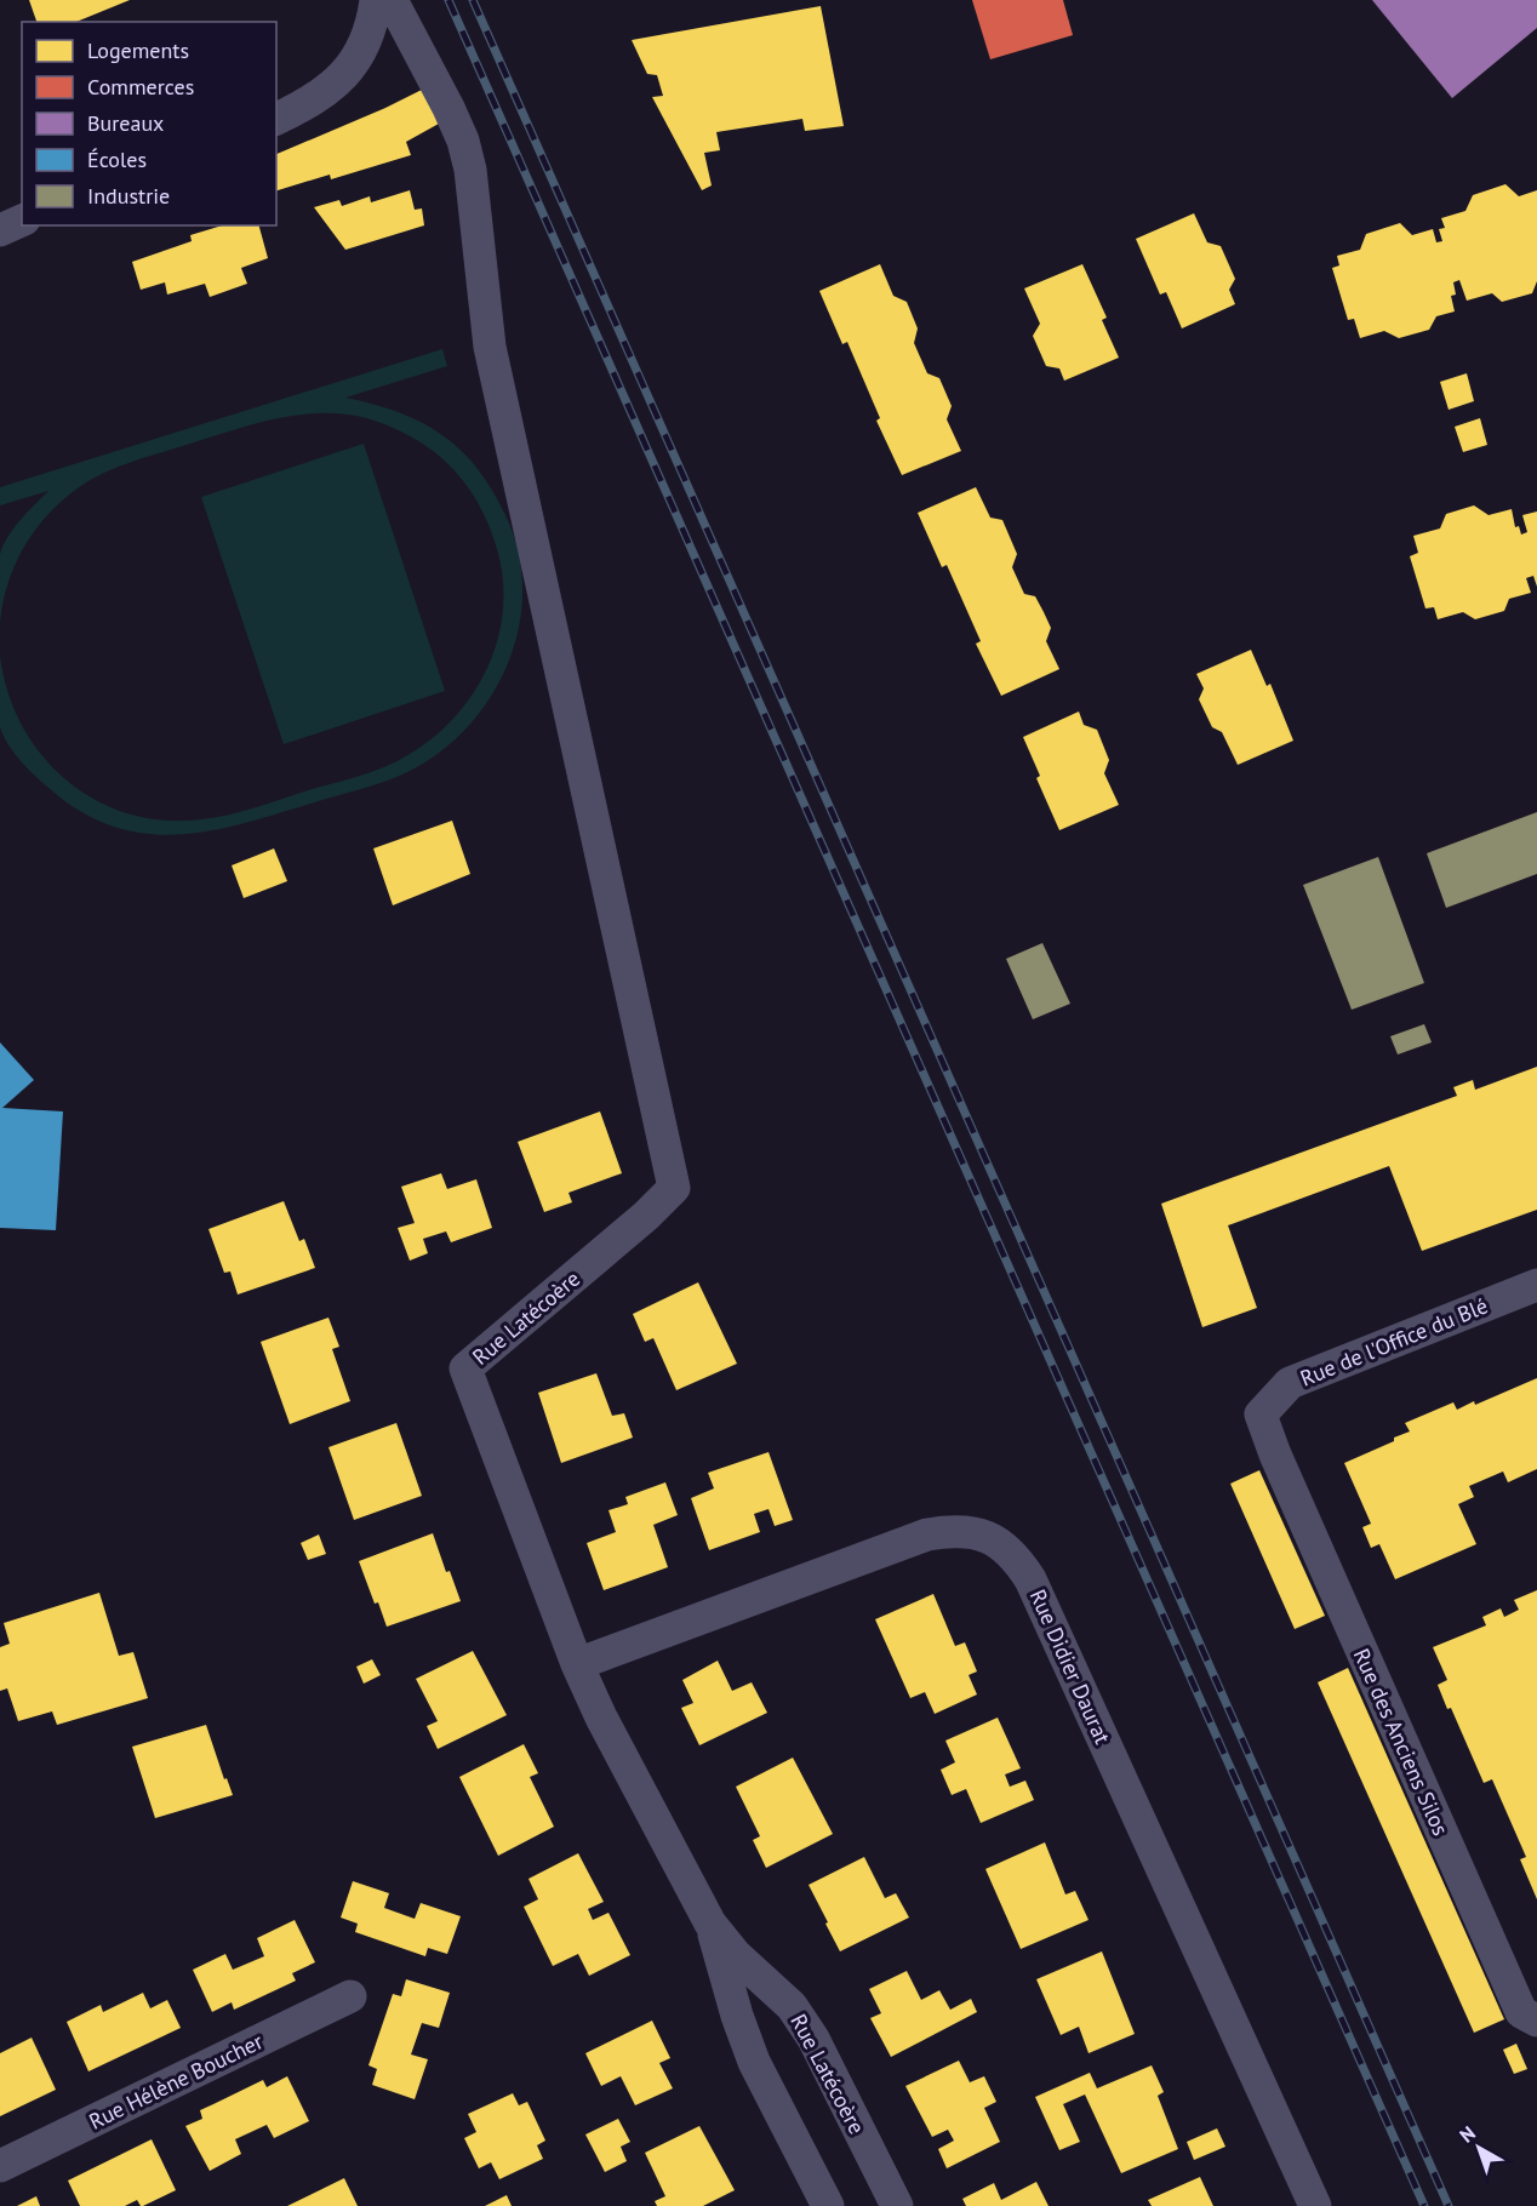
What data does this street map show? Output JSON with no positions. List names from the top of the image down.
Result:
{
  "streets": {
    "street": [
      "Rue Latécoère",
      "Rue de l'Office du Blé",
      "Rue Didier Daurat",
      "Rue des Anciens Silos",
      "Rue Hélène Boucher"
    ]
  },
  "crossings": [
    ["Rue Latécoère", "Rue Didier Daurat"],
    ["Rue de l'Office du Blé", "Rue des Anciens Silos"]
  ],
  "legend": [
    "Logements",
    "Commerces",
    "Bureaux",
    "Écoles",
    "Industrie"
  ],
  "north": "top left"
}
